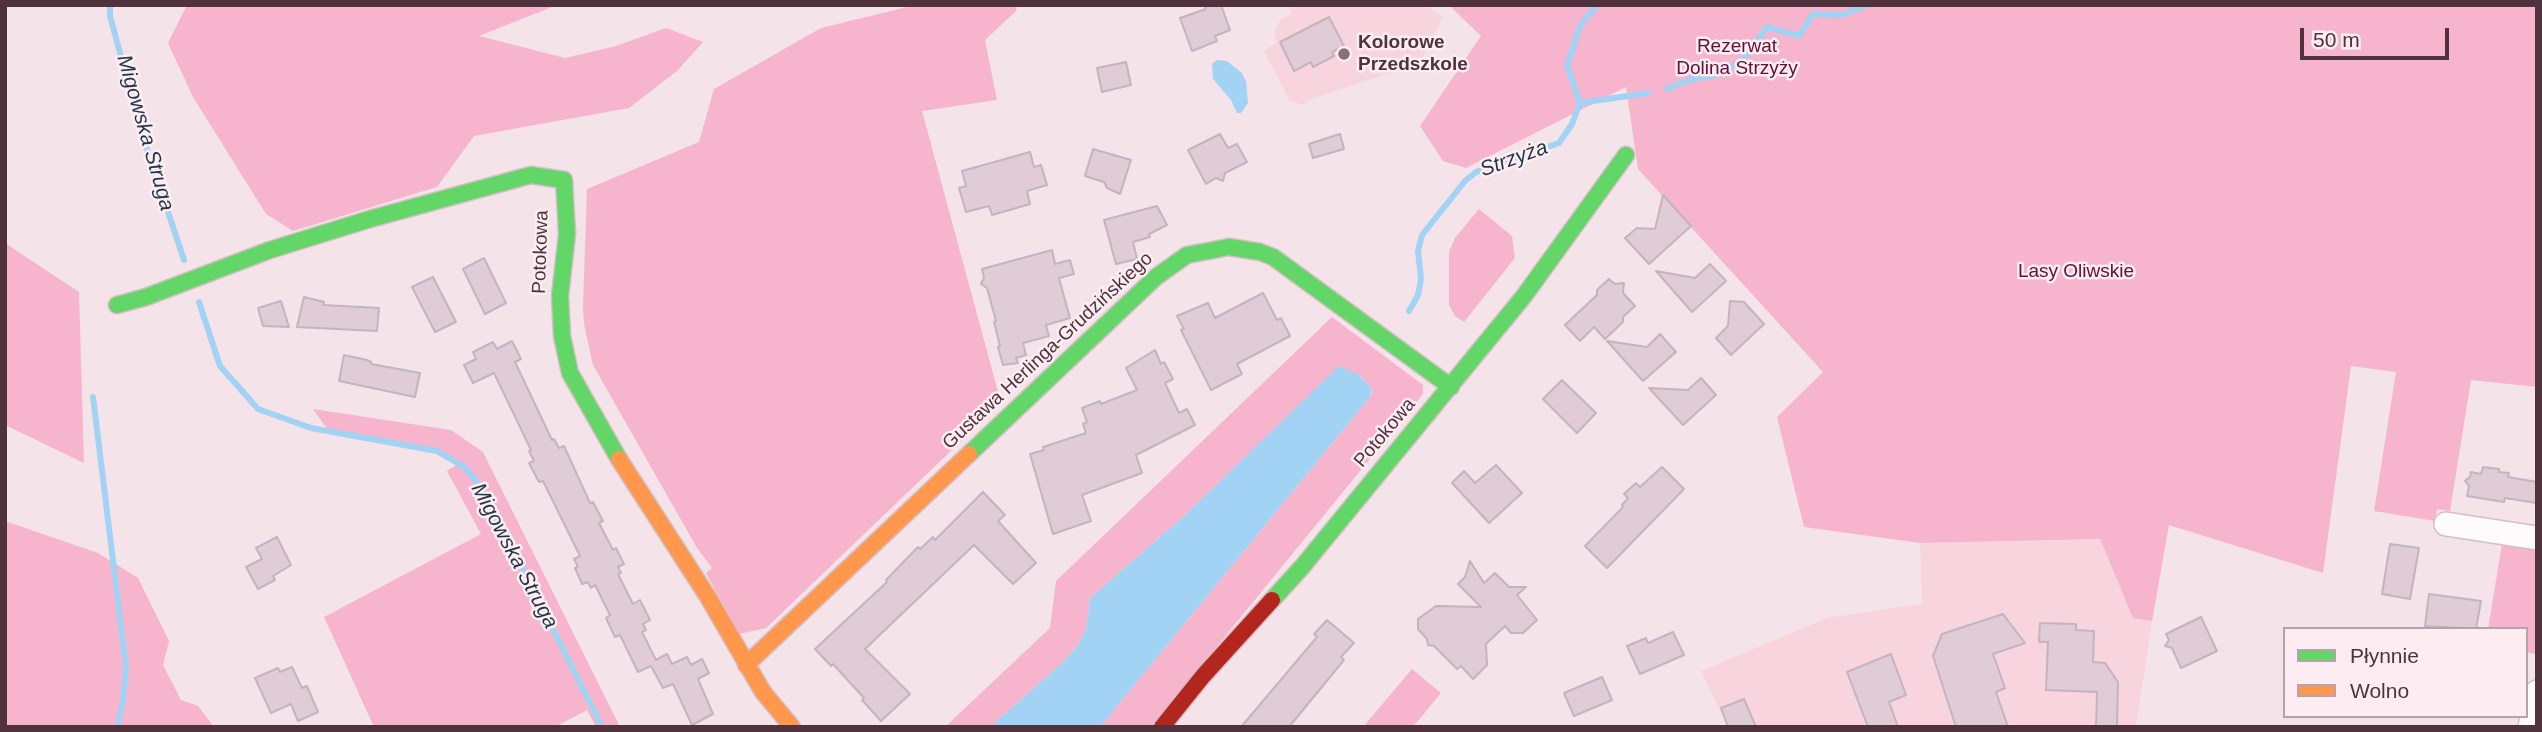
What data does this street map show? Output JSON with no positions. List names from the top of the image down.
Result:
{
  "streets": {
    "street": ["Potokowa", "Gustawa Herlinga-Grudzińskiego"]
  },
  "crossings": [
    ["Potokowa", "Gustawa Herlinga-Grudzińskiego"]
  ],
  "water": ["Migowska Struga", "Strzyża"],
  "parks": ["Rezerwat Dolina Strzyży", "Lasy Oliwskie"],
  "places": ["Kolorowe Przedszkole"],
  "legend": ["Płynnie", "Wolno"],
  "scale_bar": "50 m"
}
